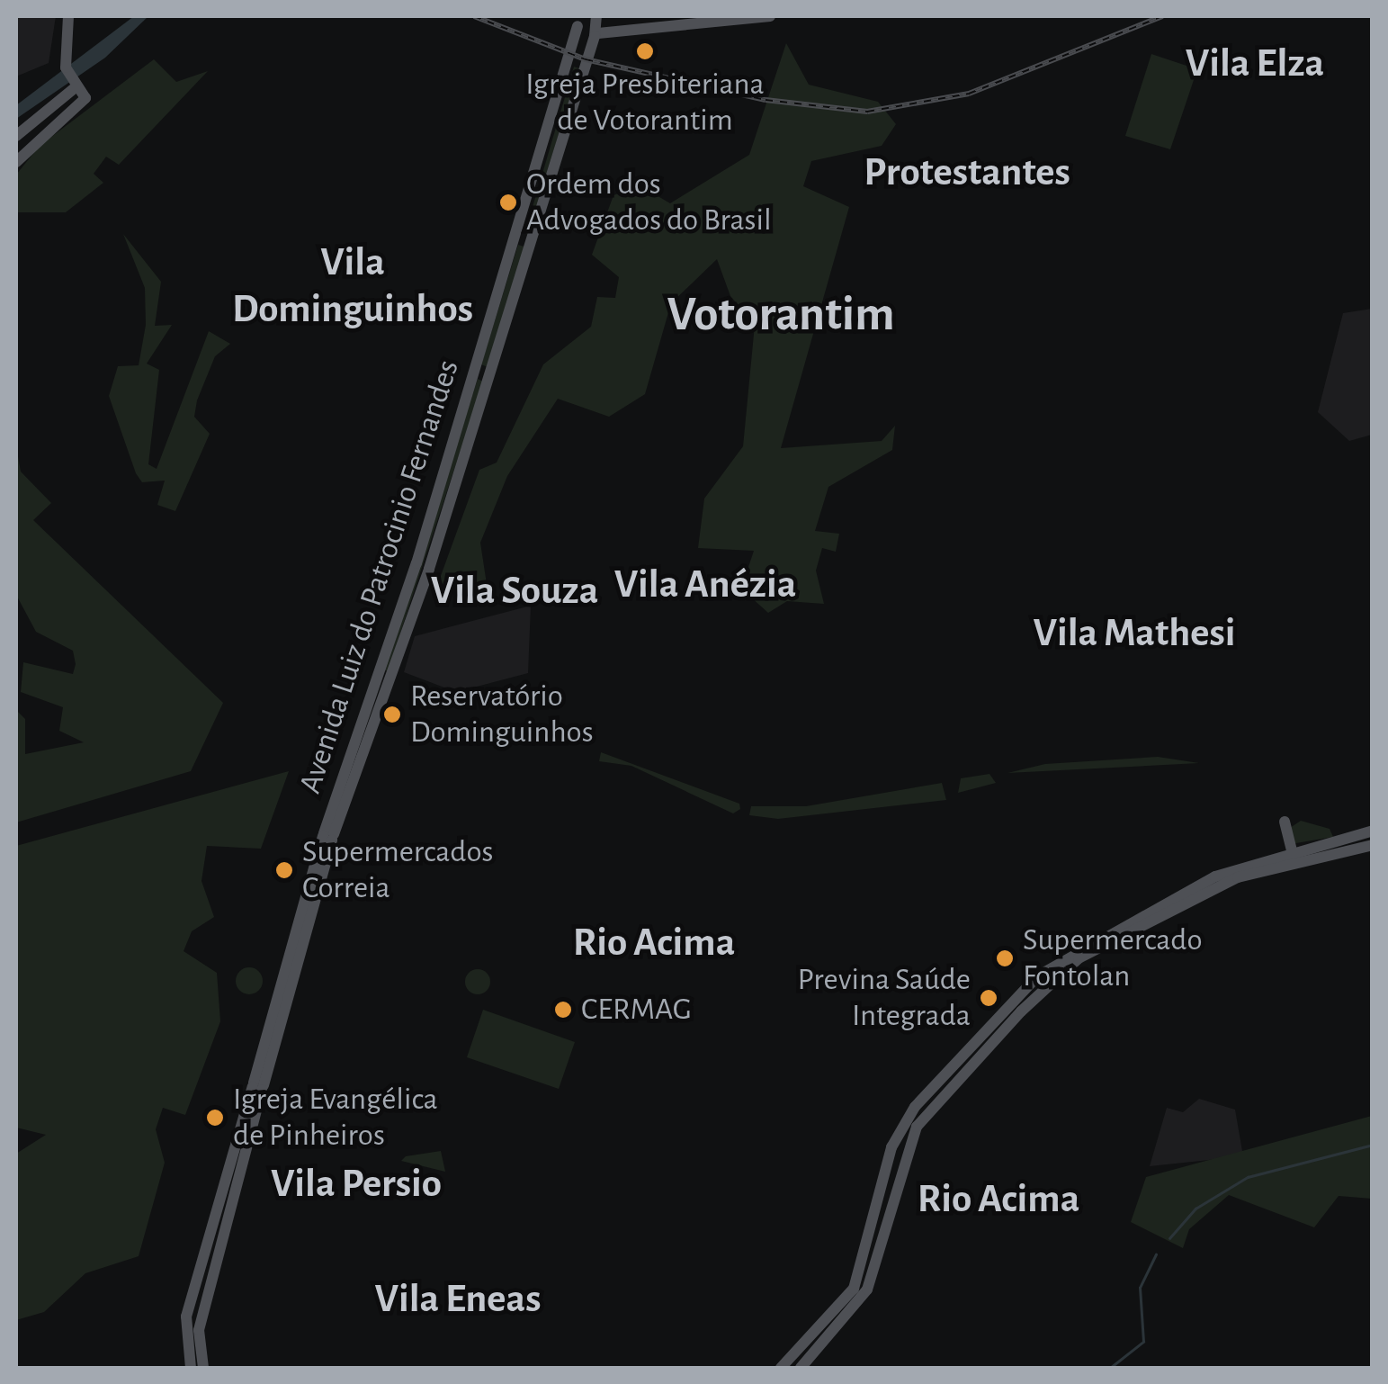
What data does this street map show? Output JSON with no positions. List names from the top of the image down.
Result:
{
  "streets": {
    "main road": ["Avenida Luiz do Patrocinio Fernandes"]
  },
  "districts": [
    "Vila Elza",
    "Protestantes",
    "Vila Dominguinhos",
    "Votorantim",
    "Vila Anézia",
    "Vila Souza",
    "Vila Mathesi",
    "Rio Acima",
    "Vila Persio",
    "Rio Acima",
    "Vila Eneas"
  ],
  "places": [
    "Igreja Presbiteriana de Votorantim",
    "Ordem dos Advogados do Brasil",
    "Reservatório Dominguinhos",
    "Supermercados Correia",
    "Supermercado Fontolan",
    "Previna Saúde Integrada",
    "CERMAG",
    "Igreja Evangélica de Pinheiros"
  ]
}
